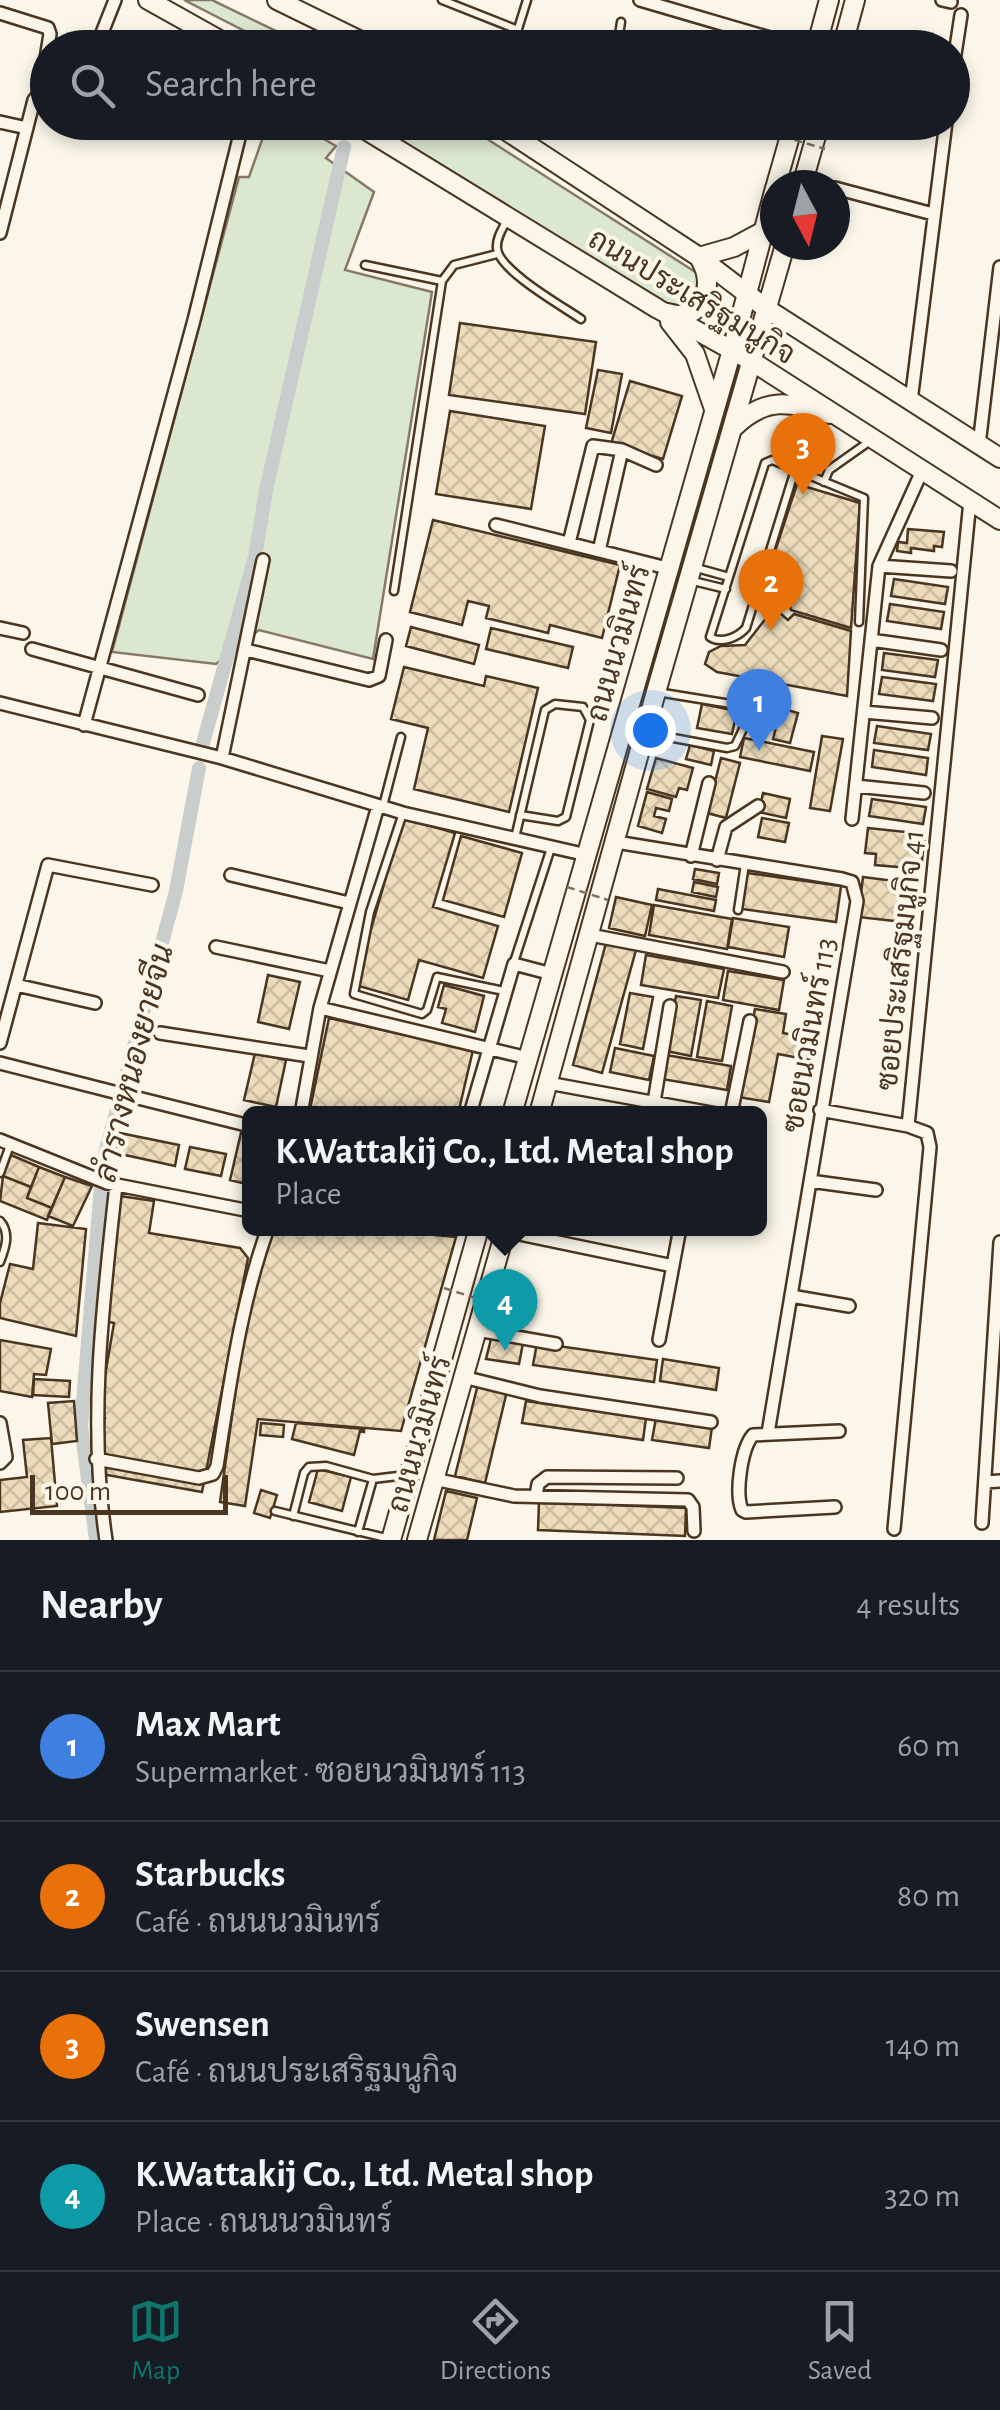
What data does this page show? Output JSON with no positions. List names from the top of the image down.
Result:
{
  "streets": {
    "main road": ["ถนนประเสริฐมนูกิจ", "ถนนนวมินทร์"],
    "street": ["ซอยประเสริฐมนูกิจ 41", "ซอยนวมินทร์ 113"]
  },
  "crossings": [
    ["ถนนประเสริฐมนูกิจ", "ถนนนวมินทร์"],
    ["ถนนประเสริฐมนูกิจ", "ซอยประเสริฐมนูกิจ 41"],
    ["ถนนนวมินทร์", "ซอยนวมินทร์ 113"]
  ],
  "water": ["ลำรางหนองยายจีน"],
  "scale_bar": "100 m",
  "north": "bottom",
  "page": {
    "search": "Search here",
    "pins": [
      "3",
      "2",
      "1",
      "4"
    ],
    "popup": ["K.Wattakij Co., Ltd. Metal shop", "Place"],
    "scale": "100 m",
    "heading": ["Nearby", "4 results"],
    "list": [
      {
        "mark": "1",
        "name": "Max Mart",
        "note": "Supermarket · ซอยนวมินทร์ 113",
        "value": "60 m"
      },
      {
        "mark": "2",
        "name": "Starbucks",
        "note": "Café · ถนนนวมินทร์",
        "value": "80 m"
      },
      {
        "mark": "3",
        "name": "Swensen",
        "note": "Café · ถนนประเสริฐมนูกิจ",
        "value": "140 m"
      },
      {
        "mark": "4",
        "name": "K.Wattakij Co., Ltd. Metal shop",
        "note": "Place · ถนนนวมินทร์",
        "value": "320 m"
      }
    ],
    "nav": ["Map", "Directions", "Saved"]
  }
}
